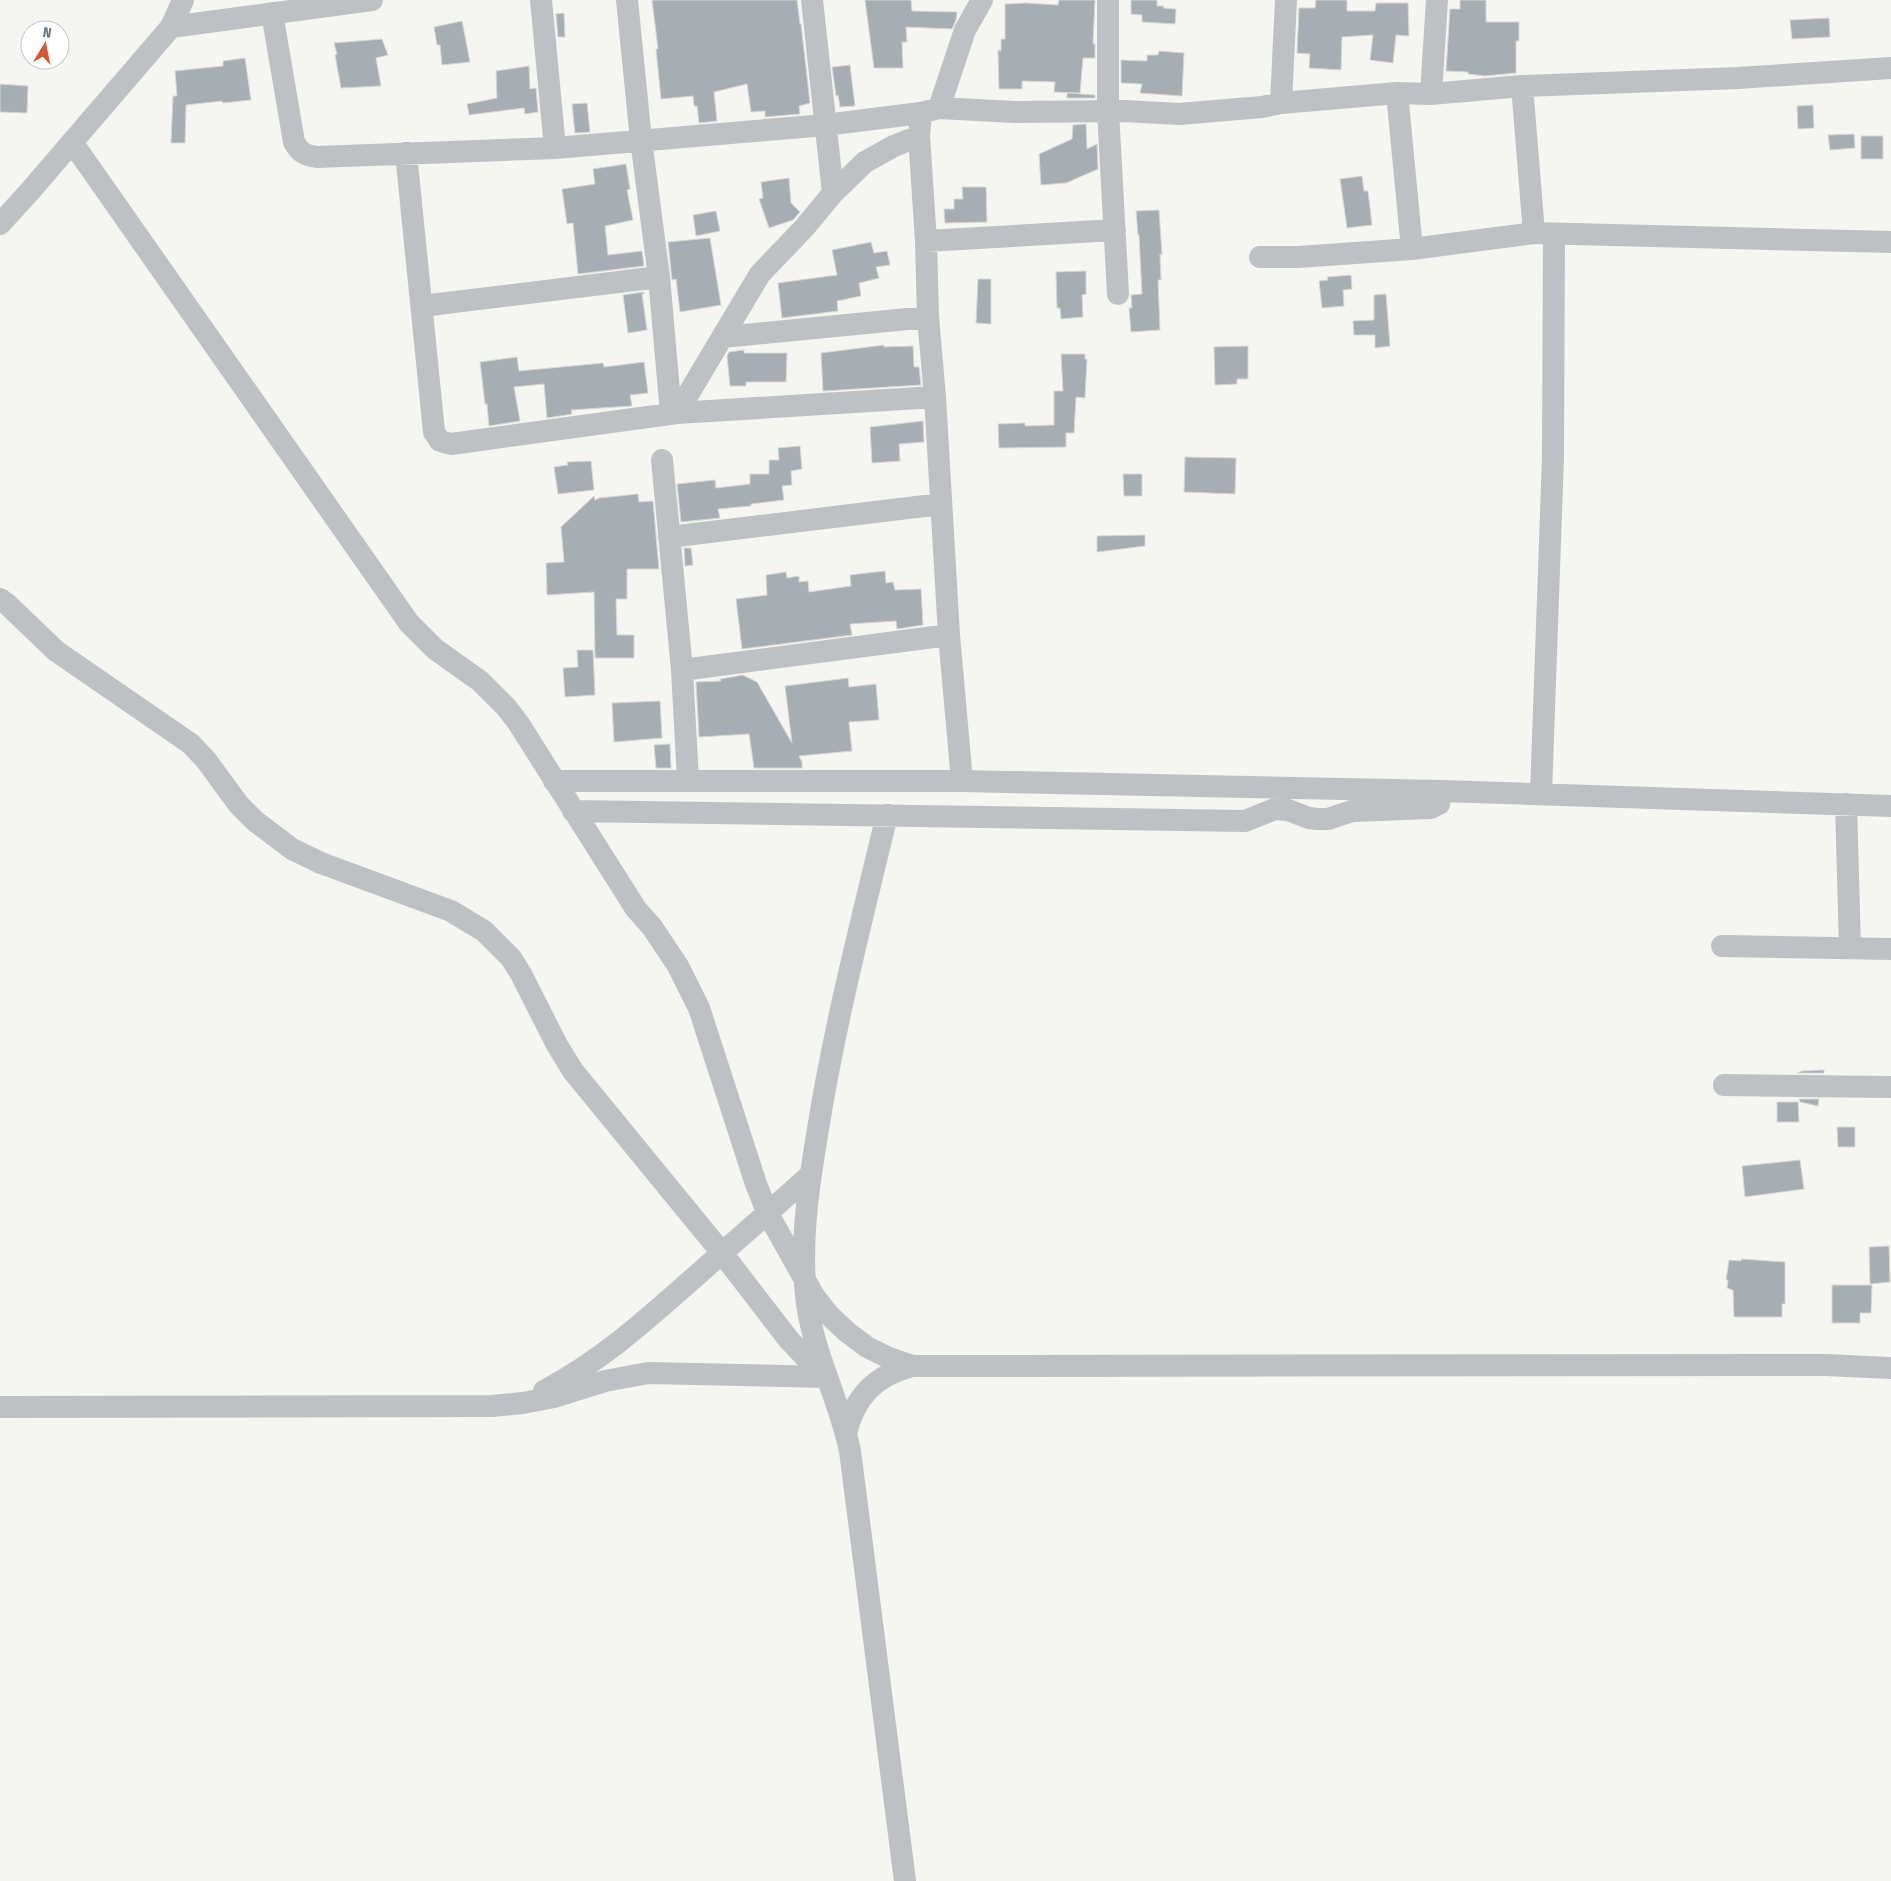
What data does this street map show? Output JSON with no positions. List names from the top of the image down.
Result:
{
  "north": "top"
}
